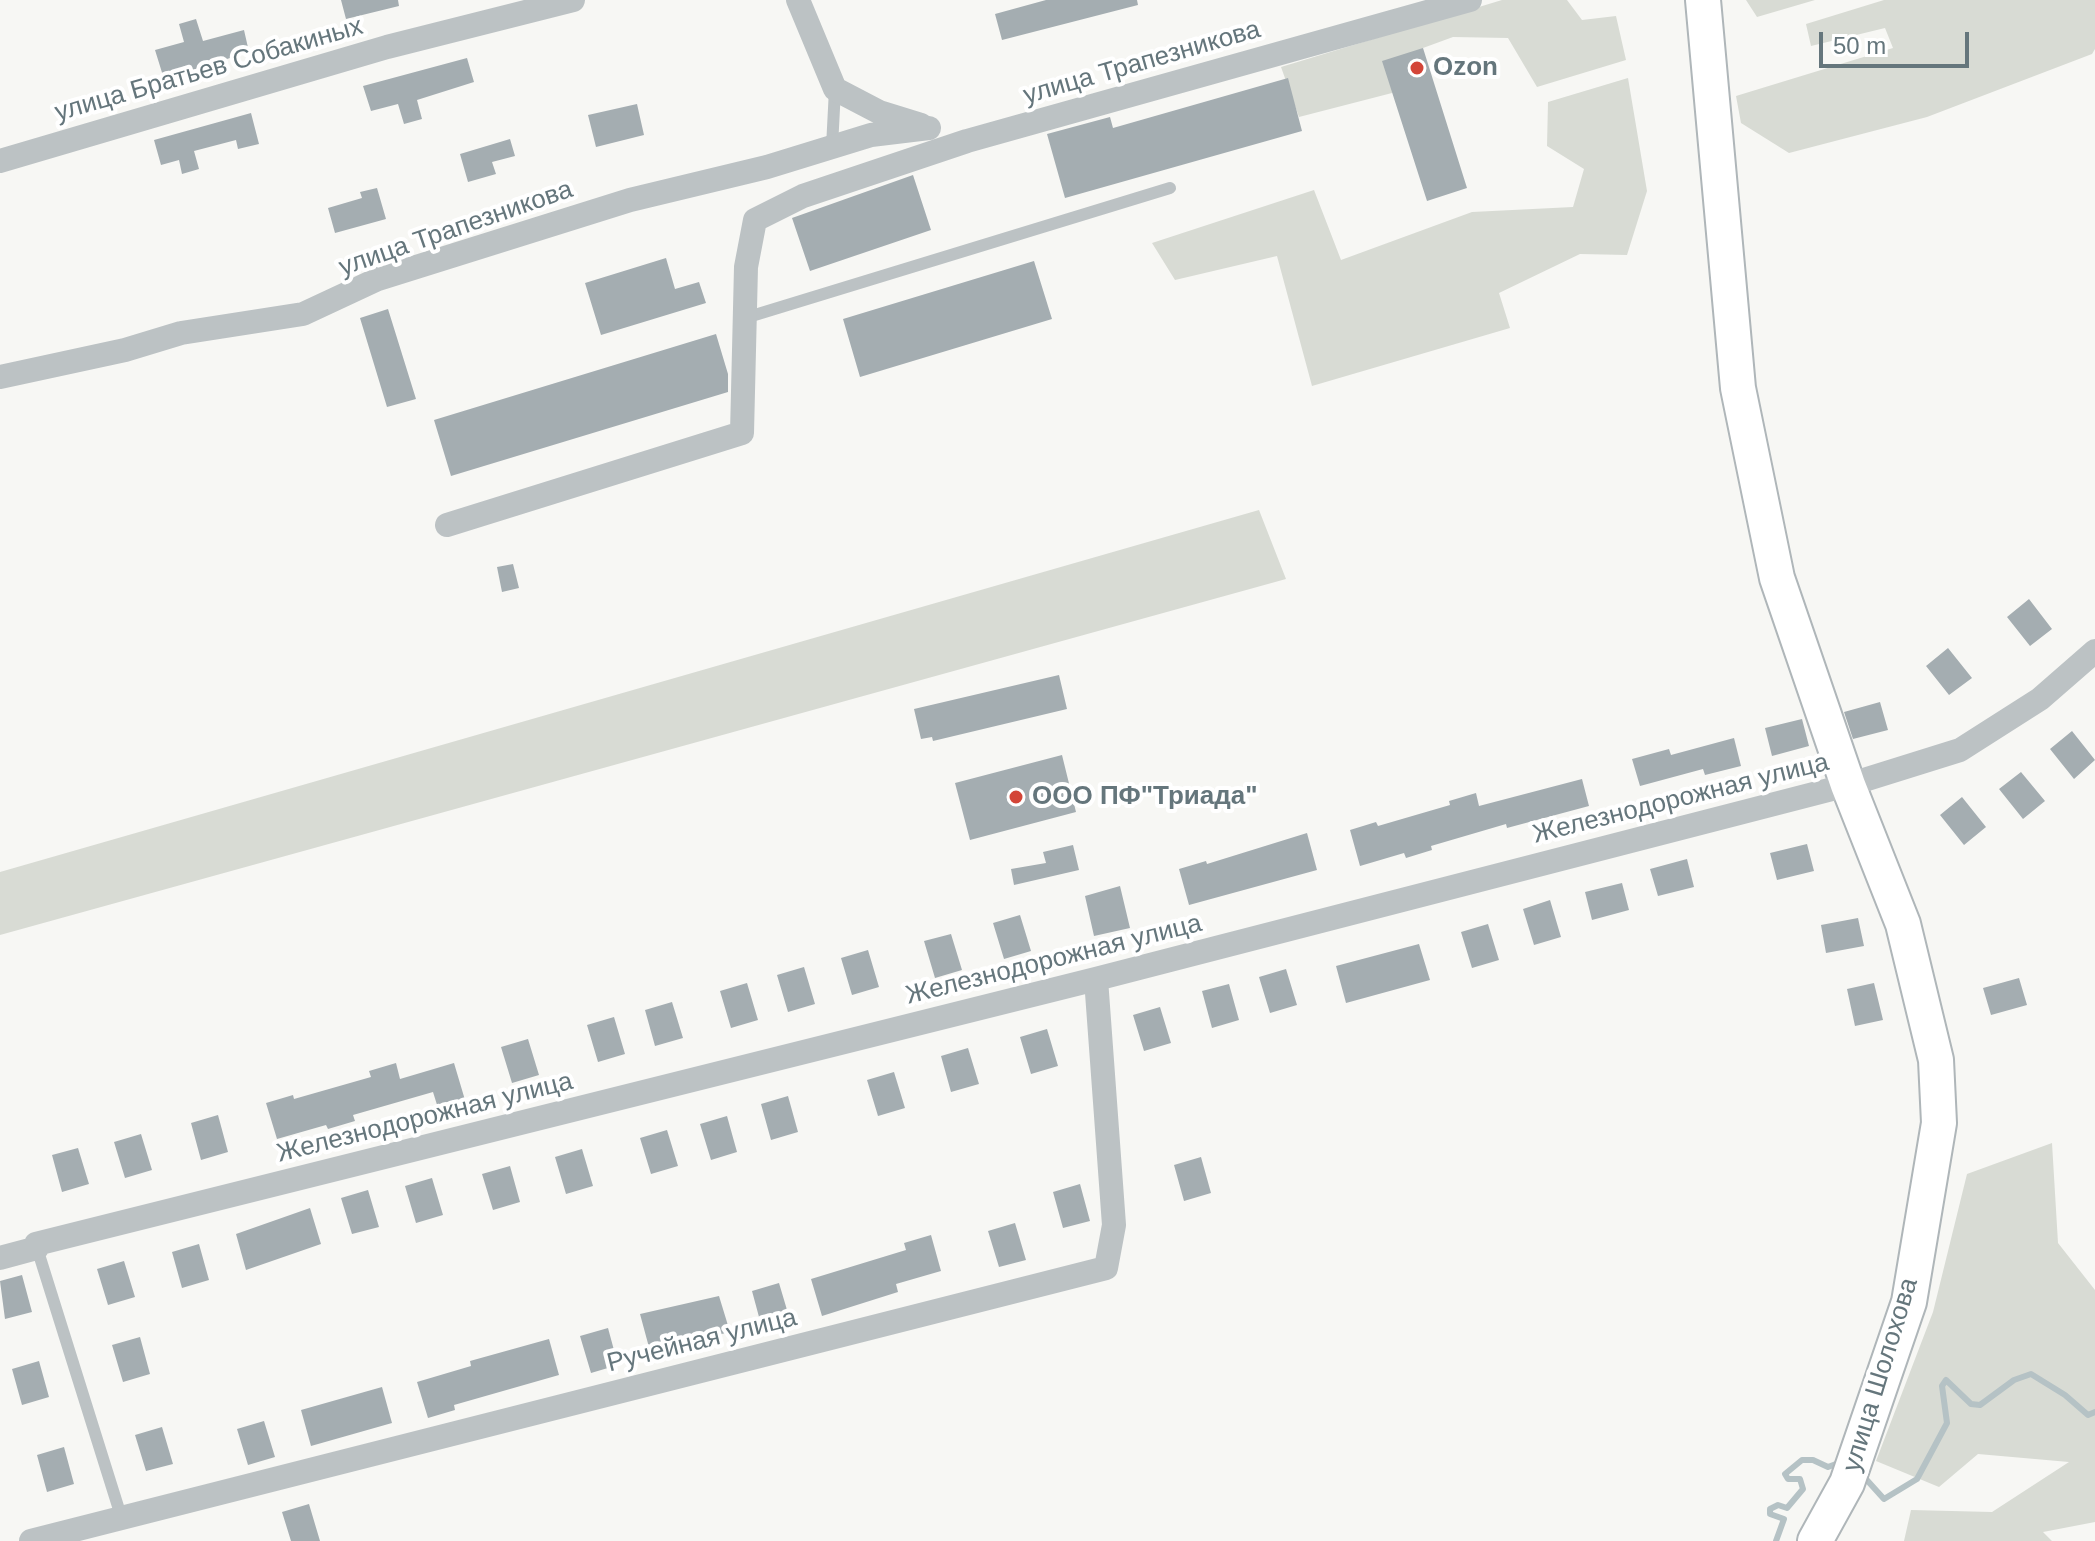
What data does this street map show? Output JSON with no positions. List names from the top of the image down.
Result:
{
  "streets": {
    "street": [
      "улица Трапезникова",
      "улица Братьев Собакиных",
      "Железнодорожная улица",
      "Ручейная улица",
      "улица Шолохова"
    ]
  },
  "crossings": [
    ["Железнодорожная улица", "Ручейная улица"],
    ["Железнодорожная улица", "улица Шолохова"]
  ],
  "places": ["Ozon", "ООО ПФ\"Триада\""],
  "scale_bar": "50 m"
}
